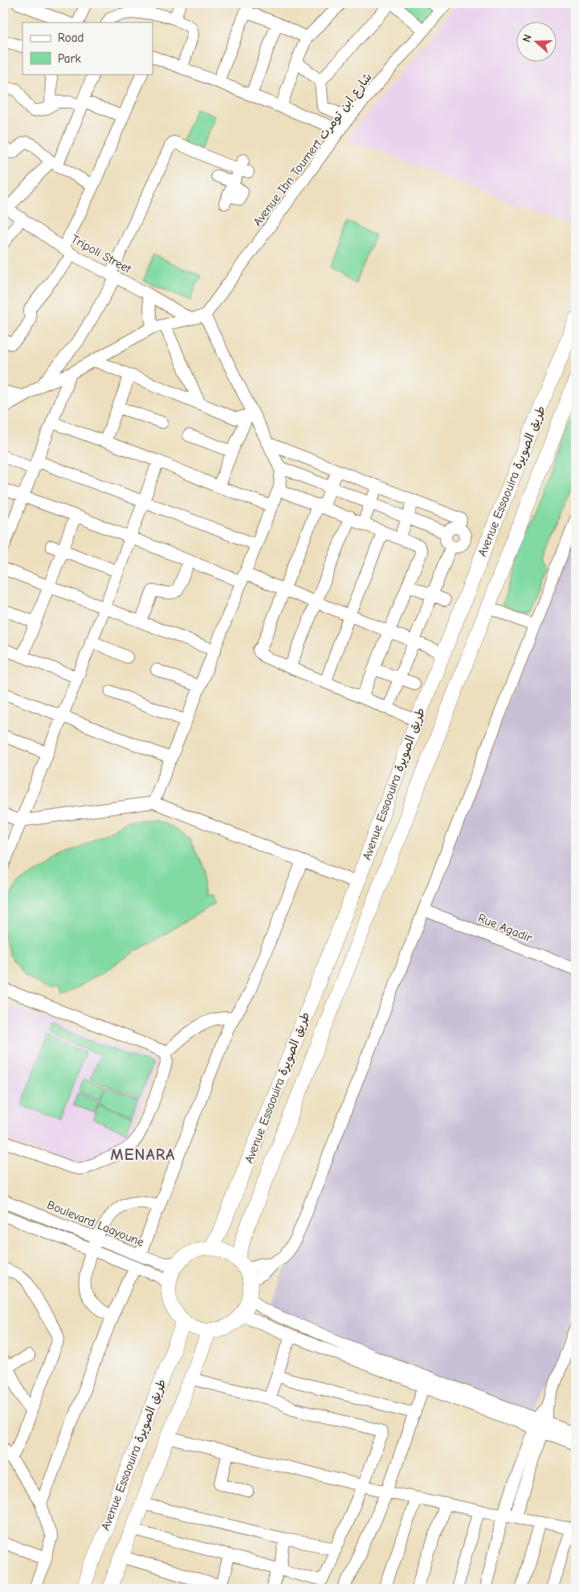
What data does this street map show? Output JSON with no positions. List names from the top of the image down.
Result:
{
  "streets": {
    "main road": ["Avenue Essaouira طريق الصويرة"],
    "street": [
      "Avenue Ibn Toumert شارع ابن تومرت",
      "Tripoli Street",
      "Rue Agadir",
      "Boulevard Laayoune"
    ]
  },
  "crossings": [
    ["Avenue Essaouira طريق الصويرة", "Boulevard Laayoune"]
  ],
  "districts": ["MENARA"],
  "legend": ["Road", "Park"],
  "north": "left"
}
